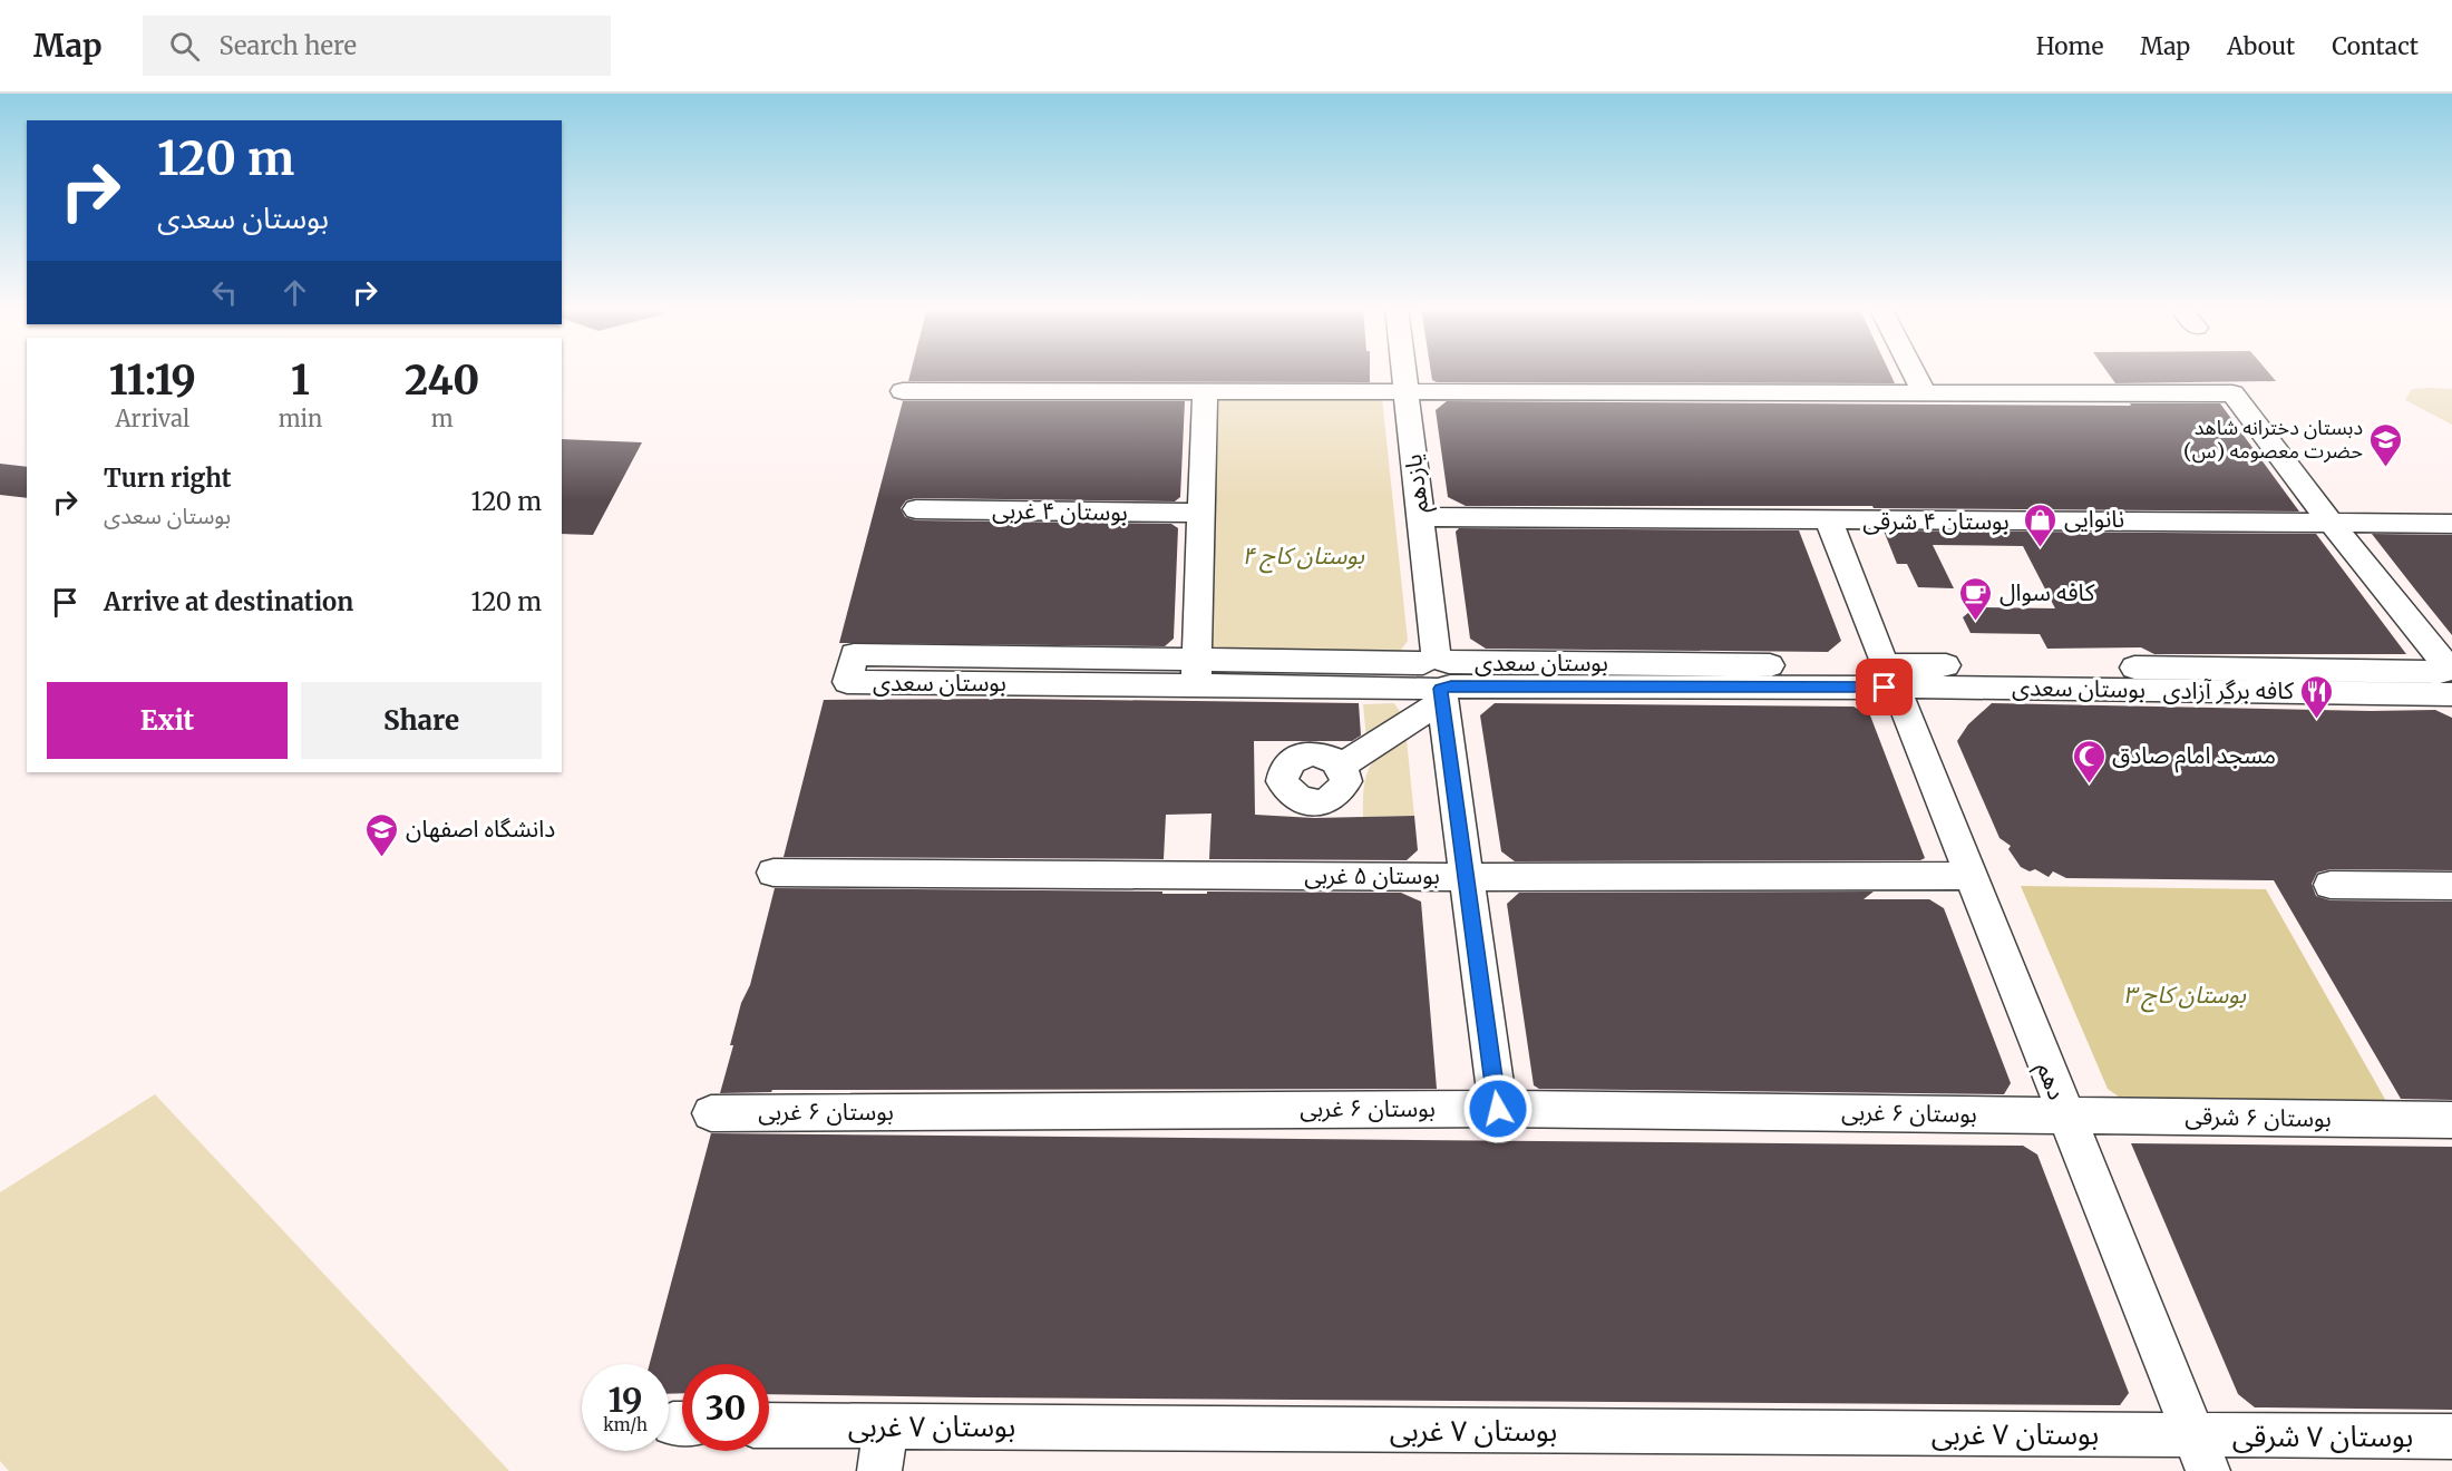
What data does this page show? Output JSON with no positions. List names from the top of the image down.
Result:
{
  "streets": {
    "street": [
      "یازدهم",
      "بوستان ۴ غربی",
      "بوستان ۴ شرقی",
      "بوستان سعدی",
      "بوستان ۵ غربی",
      "دهم",
      "بوستان ۶ غربی",
      "بوستان ۶ شرقی",
      "بوستان ۷ غربی",
      "بوستان ۷ شرقی"
    ]
  },
  "crossings": [
    ["یازدهم", "بوستان ۴ شرقی"],
    ["یازدهم", "بوستان سعدی"],
    ["یازدهم", "بوستان ۵ غربی"],
    ["یازدهم", "بوستان ۶ غربی"],
    ["بوستان ۴ شرقی", "دهم"],
    ["بوستان سعدی", "دهم"],
    ["بوستان ۵ غربی", "دهم"],
    ["دهم", "بوستان ۶ غربی"],
    ["دهم", "بوستان ۶ شرقی"],
    ["دهم", "بوستان ۷ غربی"],
    ["دهم", "بوستان ۷ شرقی"],
    ["بوستان ۶ غربی", "بوستان ۶ شرقی"],
    ["بوستان ۷ غربی", "بوستان ۷ شرقی"]
  ],
  "parks": ["بوستان کاج ۴", "بوستان کاج ۳"],
  "places": {
    "school or university": ["دبستان دخترانه شاهد حضرت معصومه (س)", "دانشگاه اصفهان"],
    "shop": ["نانوایی"],
    "cafe": ["کافه سوال"],
    "restaurant": ["کافه برگر آزادی"],
    "mosque": ["مسجد امام صادق"]
  },
  "page": {
    "header": "Map",
    "search": "Search here",
    "nav": [
      "Home",
      "Map",
      "About",
      "Contact"
    ],
    "turn": ["120 m", "بوستان سعدی"],
    "eta": [
      "11:19",
      "Arrival",
      "1",
      "min",
      "240",
      "m"
    ],
    "list": [
      {
        "name": "Turn right",
        "note": "بوستان سعدی",
        "value": "120 m"
      },
      {
        "name": "Arrive at destination",
        "value": "120 m"
      }
    ],
    "buttons": ["Exit", "Share"],
    "speed": "19 km/h",
    "limit": "30"
  }
}
